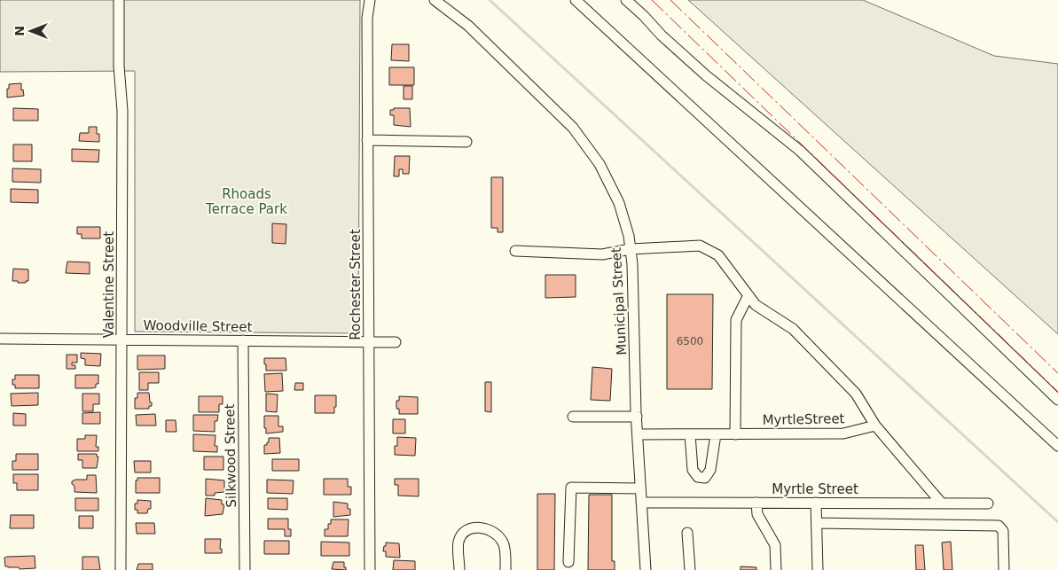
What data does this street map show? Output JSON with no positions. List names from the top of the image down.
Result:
{
  "streets": {
    "street": [
      "Valentine Street",
      "Rochester Street",
      "Municipal Street",
      "Woodville Street",
      "MyrtleStreet",
      "Silkwood Street",
      "Myrtle Street"
    ]
  },
  "crossings": [
    ["Valentine Street", "Woodville Street"],
    ["Rochester Street", "Woodville Street"],
    ["Municipal Street", "MyrtleStreet"],
    ["Municipal Street", "Myrtle Street"],
    ["Woodville Street", "Silkwood Street"]
  ],
  "parks": ["Rhoads Terrace Park"],
  "house_numbers": ["6500"],
  "north": "left"
}
